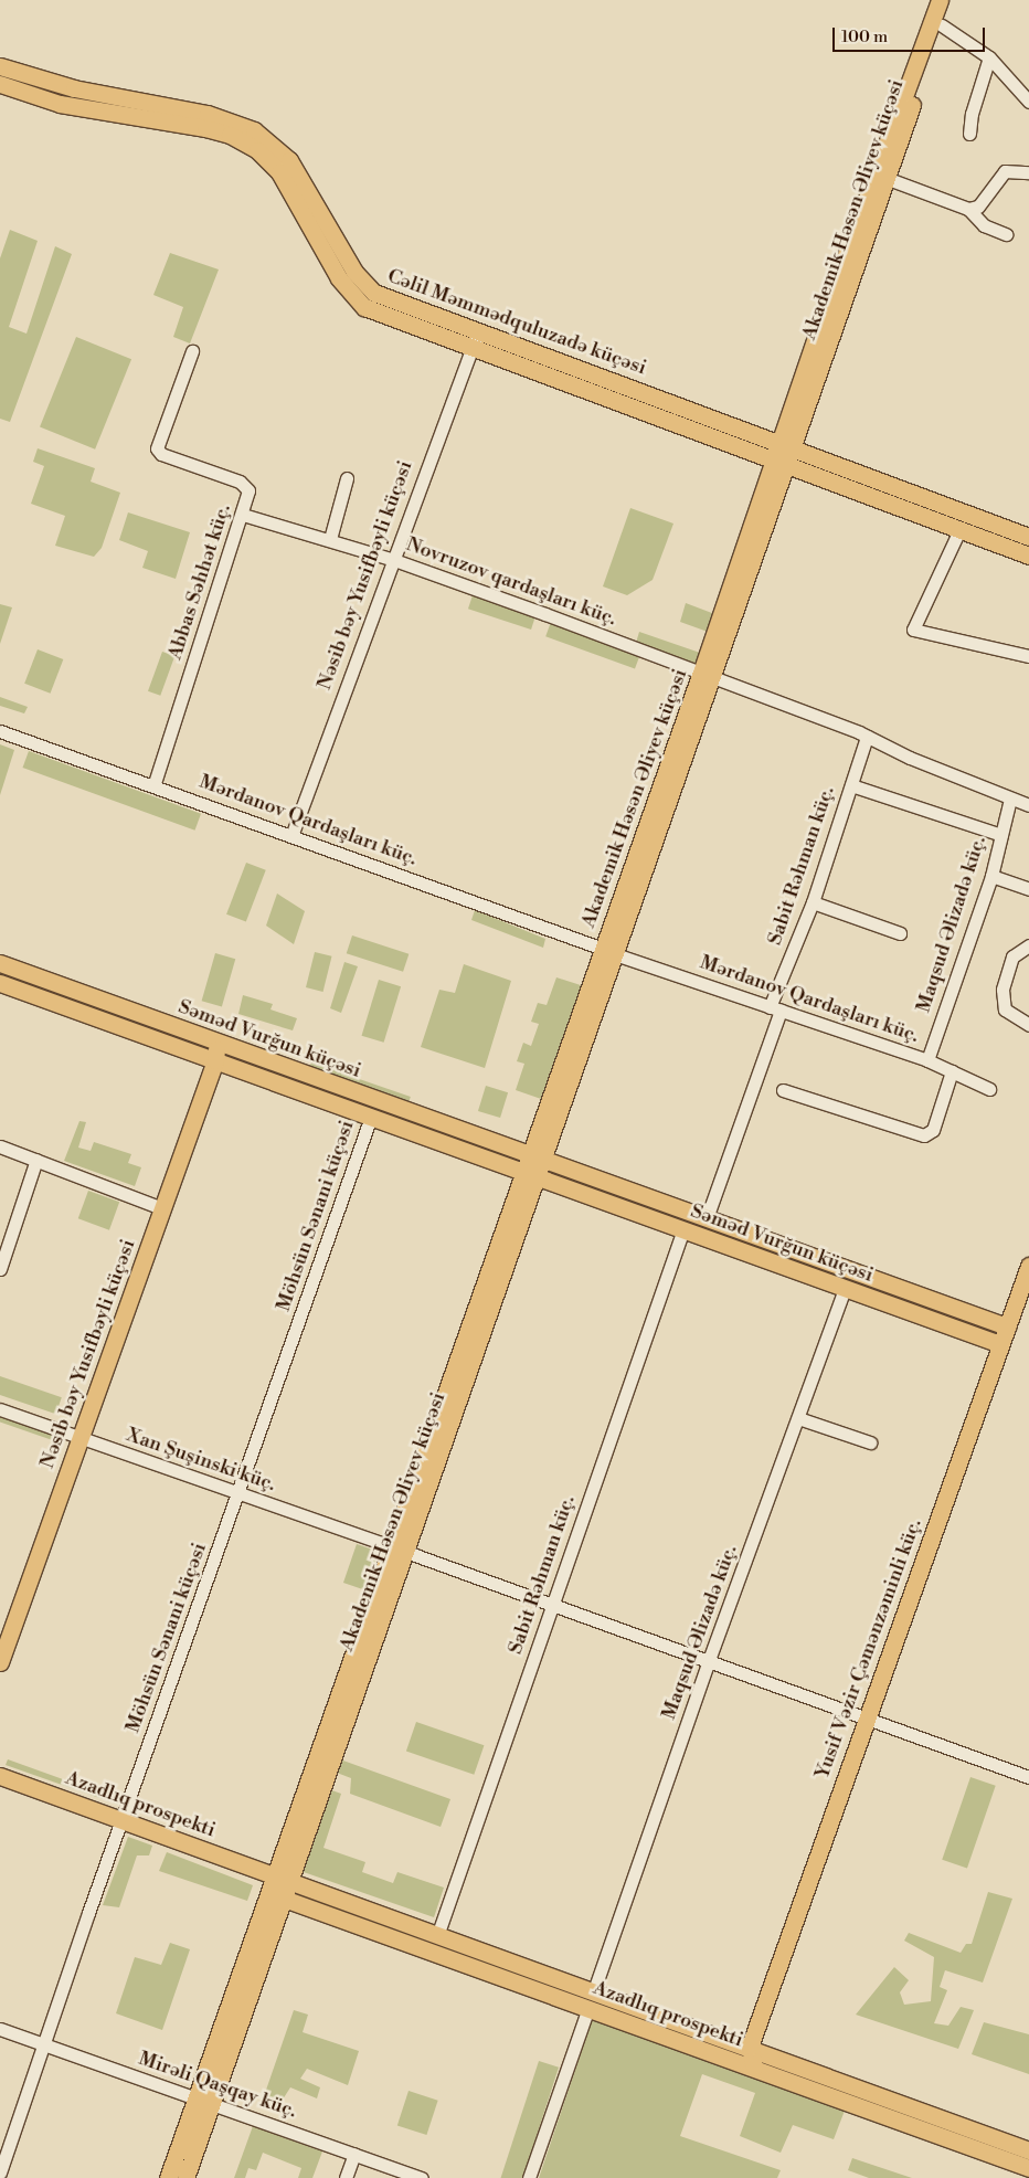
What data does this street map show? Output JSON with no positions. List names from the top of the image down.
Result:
{
  "streets": {
    "main road": [
      "Akademik Həsən Əliyev küçəsi",
      "Cəlil Məmmədquluzadə küçəsi",
      "Nəsib bəy Yusifbəyli küçəsi",
      "Səməd Vurğun küçəsi",
      "Yusif Vəzir Çəmənzəminli küç.",
      "Azadlıq prospekti"
    ],
    "street": [
      "Abbas Səhhət küç.",
      "Novruzov qardaşları küç.",
      "Mərdanov Qardaşları küç.",
      "Sabit Rəhman küç.",
      "Maqsud Əlizadə küç.",
      "Möhsün Sənani küçəsi",
      "Xan Şuşinski küç.",
      "Mirəli Qaşqay küç."
    ]
  },
  "crossings": [
    ["Akademik Həsən Əliyev küçəsi", "Cəlil Məmmədquluzadə küçəsi"],
    ["Akademik Həsən Əliyev küçəsi", "Novruzov qardaşları küç."],
    ["Akademik Həsən Əliyev küçəsi", "Mərdanov Qardaşları küç."],
    ["Akademik Həsən Əliyev küçəsi", "Səməd Vurğun küçəsi"],
    ["Akademik Həsən Əliyev küçəsi", "Xan Şuşinski küç."],
    ["Akademik Həsən Əliyev küçəsi", "Azadlıq prospekti"],
    ["Cəlil Məmmədquluzadə küçəsi", "Nəsib bəy Yusifbəyli küçəsi"],
    ["Nəsib bəy Yusifbəyli küçəsi", "Novruzov qardaşları küç."],
    ["Nəsib bəy Yusifbəyli küçəsi", "Mərdanov Qardaşları küç."],
    ["Nəsib bəy Yusifbəyli küçəsi", "Səməd Vurğun küçəsi"],
    ["Nəsib bəy Yusifbəyli küçəsi", "Xan Şuşinski küç."],
    ["Abbas Səhhət küç.", "Novruzov qardaşları küç."],
    ["Abbas Səhhət küç.", "Mərdanov Qardaşları küç."],
    ["Novruzov qardaşları küç.", "Sabit Rəhman küç."],
    ["Novruzov qardaşları küç.", "Maqsud Əlizadə küç."],
    ["Mərdanov Qardaşları küç.", "Sabit Rəhman küç."],
    ["Mərdanov Qardaşları küç.", "Maqsud Əlizadə küç."],
    ["Sabit Rəhman küç.", "Səməd Vurğun küçəsi"],
    ["Sabit Rəhman küç.", "Xan Şuşinski küç."],
    ["Sabit Rəhman küç.", "Azadlıq prospekti"],
    ["Maqsud Əlizadə küç.", "Səməd Vurğun küçəsi"],
    ["Maqsud Əlizadə küç.", "Xan Şuşinski küç."],
    ["Maqsud Əlizadə küç.", "Azadlıq prospekti"],
    ["Səməd Vurğun küçəsi", "Möhsün Sənani küçəsi"],
    ["Səməd Vurğun küçəsi", "Yusif Vəzir Çəmənzəminli küç."],
    ["Möhsün Sənani küçəsi", "Xan Şuşinski küç."],
    ["Möhsün Sənani küçəsi", "Azadlıq prospekti"],
    ["Möhsün Sənani küçəsi", "Mirəli Qaşqay küç."],
    ["Xan Şuşinski küç.", "Yusif Vəzir Çəmənzəminli küç."],
    ["Yusif Vəzir Çəmənzəminli küç.", "Azadlıq prospekti"]
  ],
  "scale_bar": "100 m"
}
